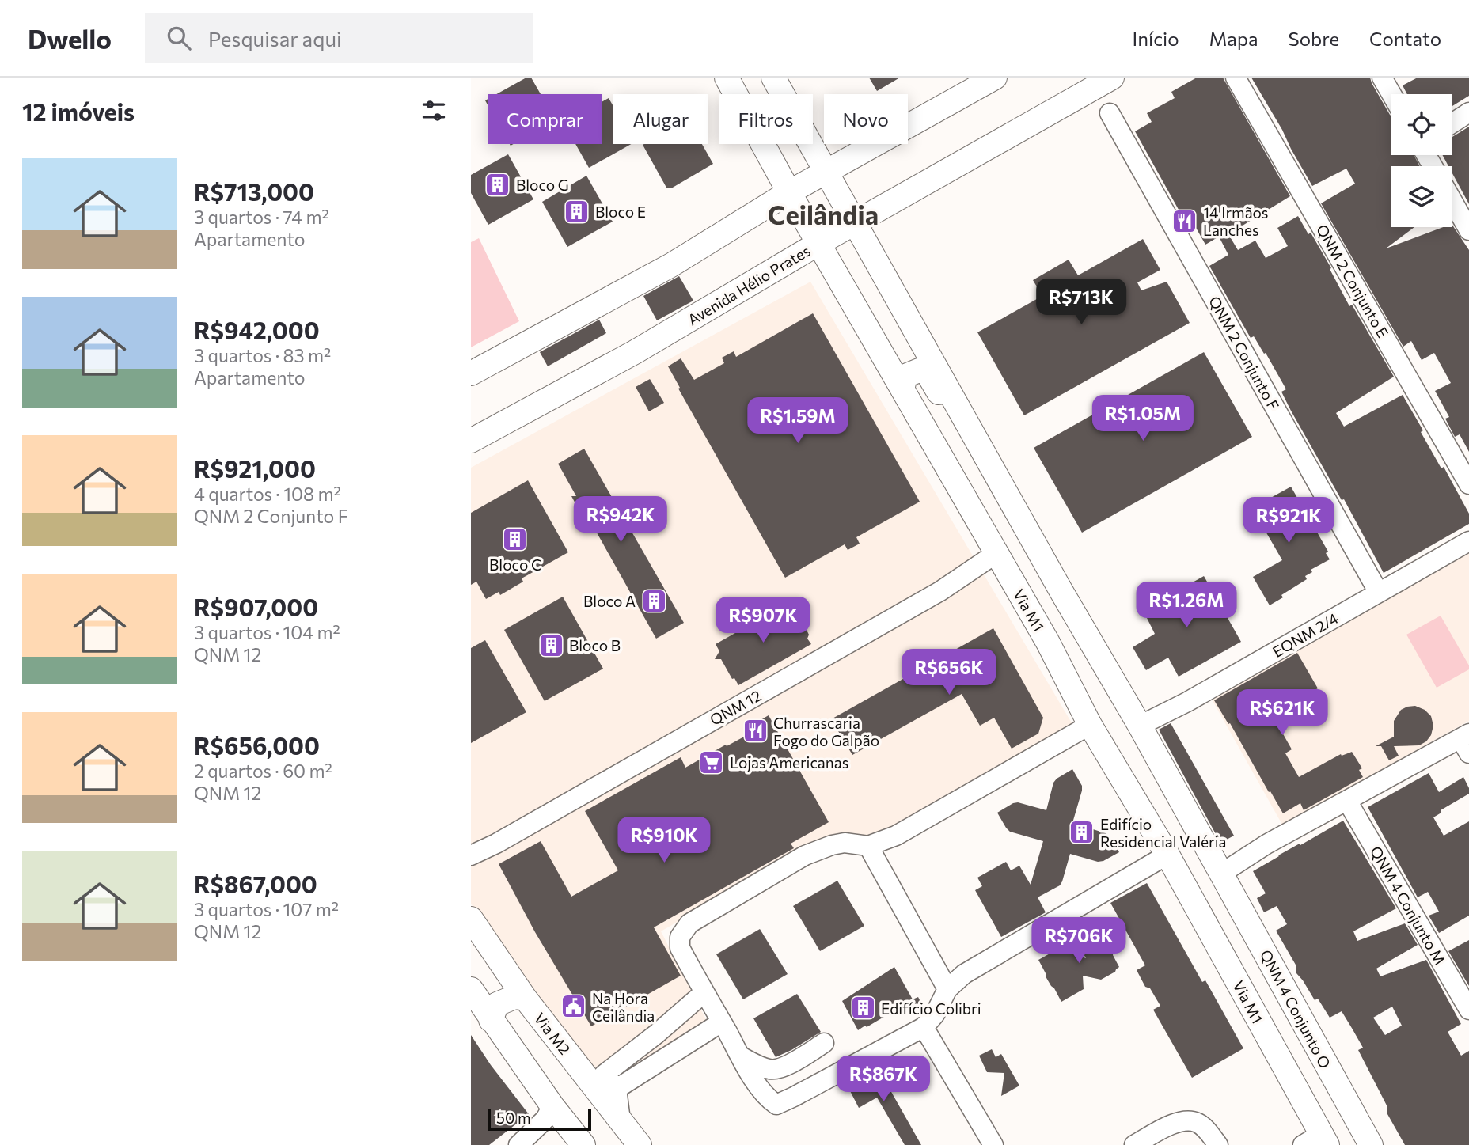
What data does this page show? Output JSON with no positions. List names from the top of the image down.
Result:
{
  "streets": {
    "main road": [
      "Avenida Hélio Prates",
      "Via M1",
      "QNM 4 Conjunto O",
      "Via M2"
    ],
    "street": [
      "QNM 2 Conjunto E",
      "QNM 2 Conjunto F",
      "EQNM 2/4",
      "QNM 12",
      "QNM 4 Conjunto M"
    ]
  },
  "crossings": [
    ["Avenida Hélio Prates", "Via M1"],
    ["QNM 2 Conjunto F", "EQNM 2/4"],
    ["Via M1", "QNM 12"]
  ],
  "districts": ["Ceilândia"],
  "places": {
    "building": [
      "Bloco G",
      "Bloco E",
      "Bloco C",
      "Bloco A",
      "Bloco B",
      "Edifício Residencial Valéria",
      "Edifício Colibri"
    ],
    "restaurant": ["14 Irmãos Lanches", "Churrascaria Fogo do Galpão"],
    "supermarket": ["Lojas Americanas"],
    "public building": ["Na Hora Ceilândia"]
  },
  "scale_bar": "50 m",
  "page": {
    "header": "Dwello",
    "search": "Pesquisar aqui",
    "nav": [
      "Início",
      "Mapa",
      "Sobre",
      "Contato"
    ],
    "heading": "12 imóveis",
    "chip": [
      "Comprar",
      "Alugar",
      "Filtros",
      "Novo"
    ],
    "list": [
      {
        "name": "R$713,000",
        "note": "3 quartos · 74 m² · Apartamento"
      },
      {
        "name": "R$942,000",
        "note": "3 quartos · 83 m² · Apartamento"
      },
      {
        "name": "R$921,000",
        "note": "4 quartos · 108 m² · QNM 2 Conjunto F"
      },
      {
        "name": "R$907,000",
        "note": "3 quartos · 104 m² · QNM 12"
      },
      {
        "name": "R$656,000",
        "note": "2 quartos · 60 m² · QNM 12"
      },
      {
        "name": "R$867,000",
        "note": "3 quartos · 107 m² · QNM 12"
      }
    ],
    "price": [
      "R$713K",
      "R$1.05M",
      "R$1.59M",
      "R$942K",
      "R$921K",
      "R$1.26M",
      "R$907K",
      "R$656K",
      "R$621K",
      "R$910K",
      "R$706K",
      "R$867K"
    ],
    "scale": "50 m"
  }
}
